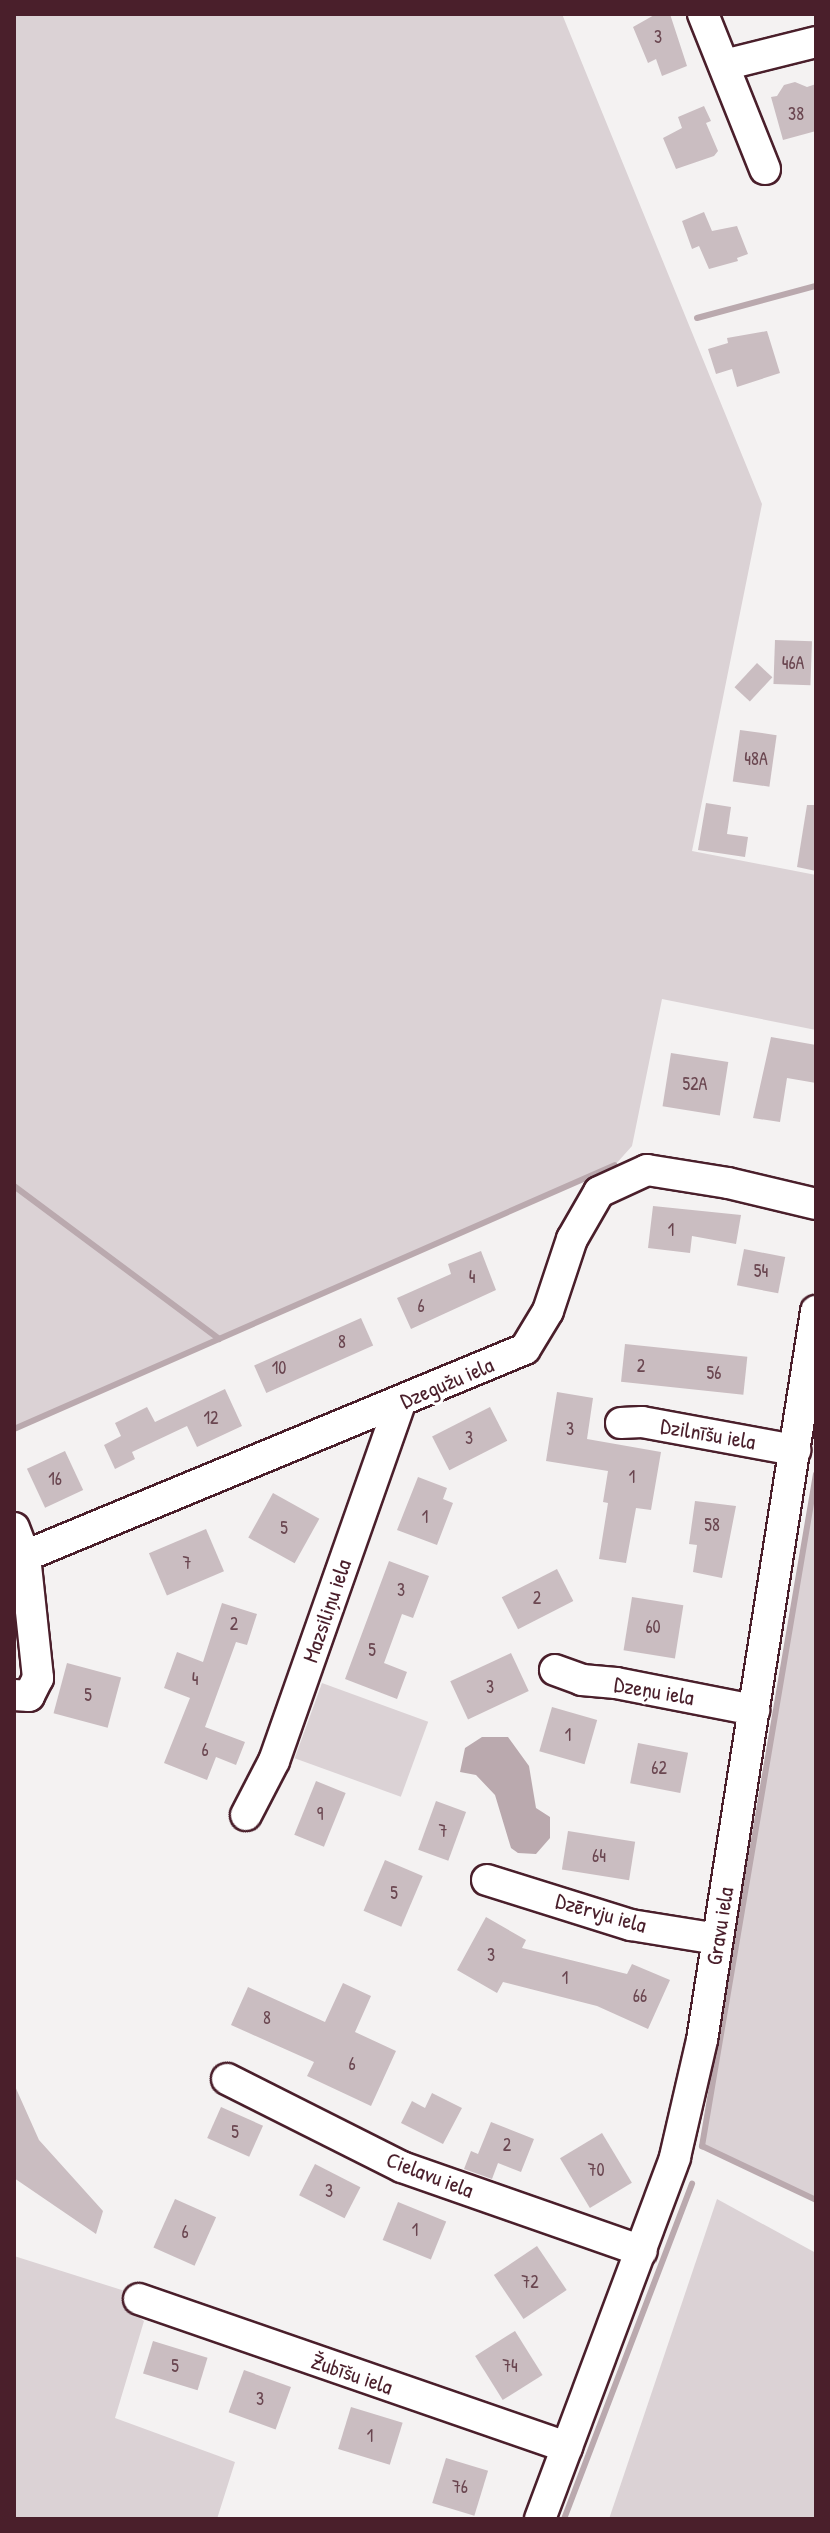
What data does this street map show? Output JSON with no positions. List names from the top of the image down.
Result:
{
  "streets": {
    "street": [
      "Dzegužu iela",
      "Dzilnīšu iela",
      "Mazsiliņu iela",
      "Dzeņu iela",
      "Dzērvju iela",
      "Gravu iela",
      "Cielavu iela",
      "Žubīšu iela"
    ]
  },
  "crossings": [
    ["Dzegužu iela", "Mazsiliņu iela"],
    ["Dzilnīšu iela", "Gravu iela"],
    ["Dzeņu iela", "Gravu iela"],
    ["Dzērvju iela", "Gravu iela"],
    ["Gravu iela", "Cielavu iela"],
    ["Gravu iela", "Žubīšu iela"]
  ],
  "house_numbers": [
    "3",
    "38",
    "46A",
    "48A",
    "52A",
    "1",
    "54",
    "4",
    "6",
    "8",
    "2",
    "10",
    "56",
    "12",
    "3",
    "3",
    "1",
    "16",
    "1",
    "58",
    "5",
    "7",
    "3",
    "2",
    "2",
    "60",
    "5",
    "4",
    "3",
    "5",
    "1",
    "6",
    "62",
    "9",
    "7",
    "64",
    "5",
    "3",
    "1",
    "66",
    "8",
    "6",
    "5",
    "2",
    "70",
    "3",
    "1",
    "6",
    "72",
    "5",
    "74",
    "3",
    "1",
    "76"
  ]
}
